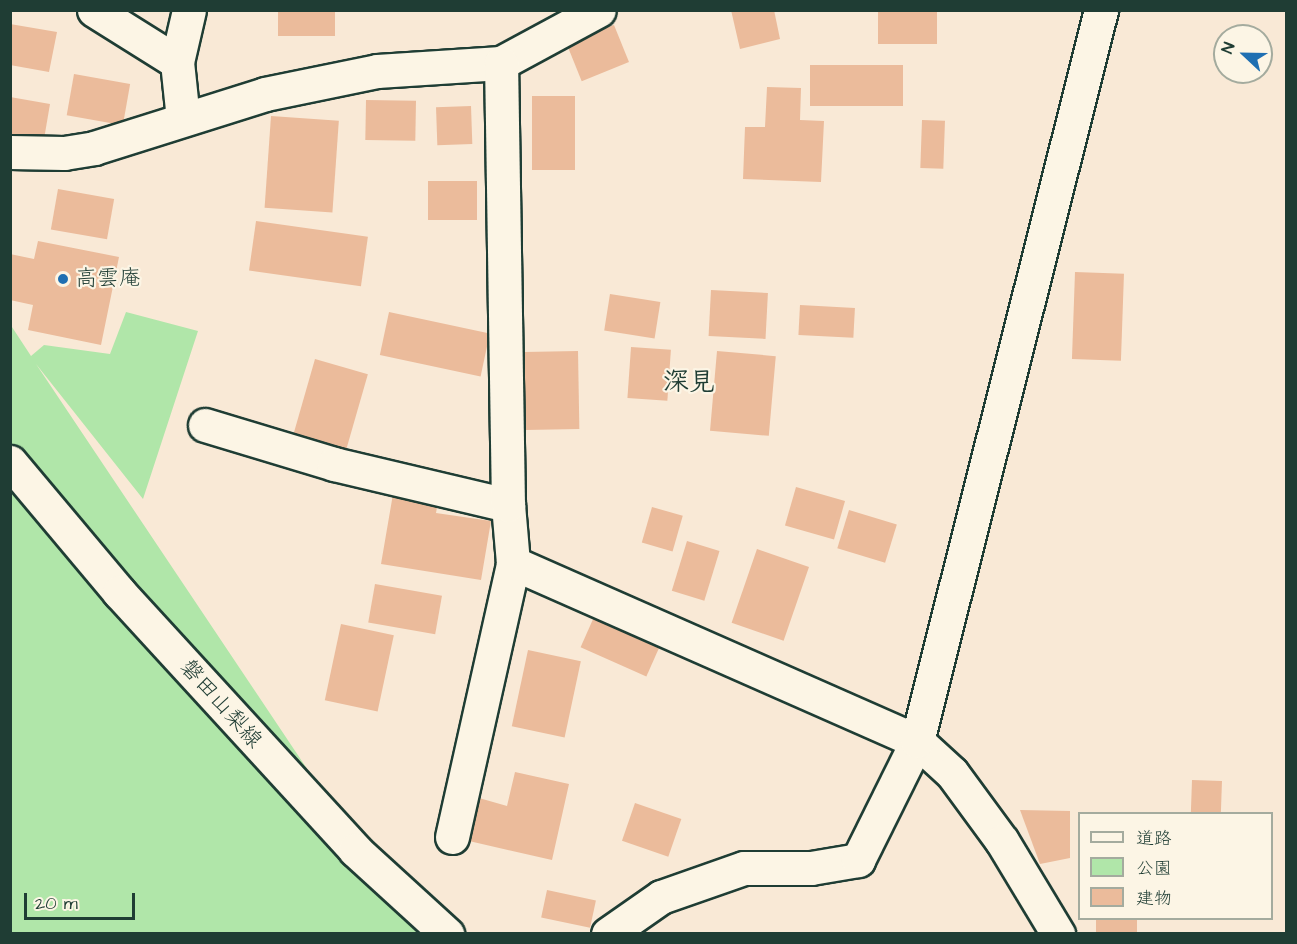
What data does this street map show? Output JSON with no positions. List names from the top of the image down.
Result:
{
  "streets": {
    "street": ["磐田山梨線"]
  },
  "districts": ["深見"],
  "places": ["高雲庵"],
  "legend": ["道路", "公園", "建物"],
  "scale_bar": "20 m",
  "north": "left"
}
